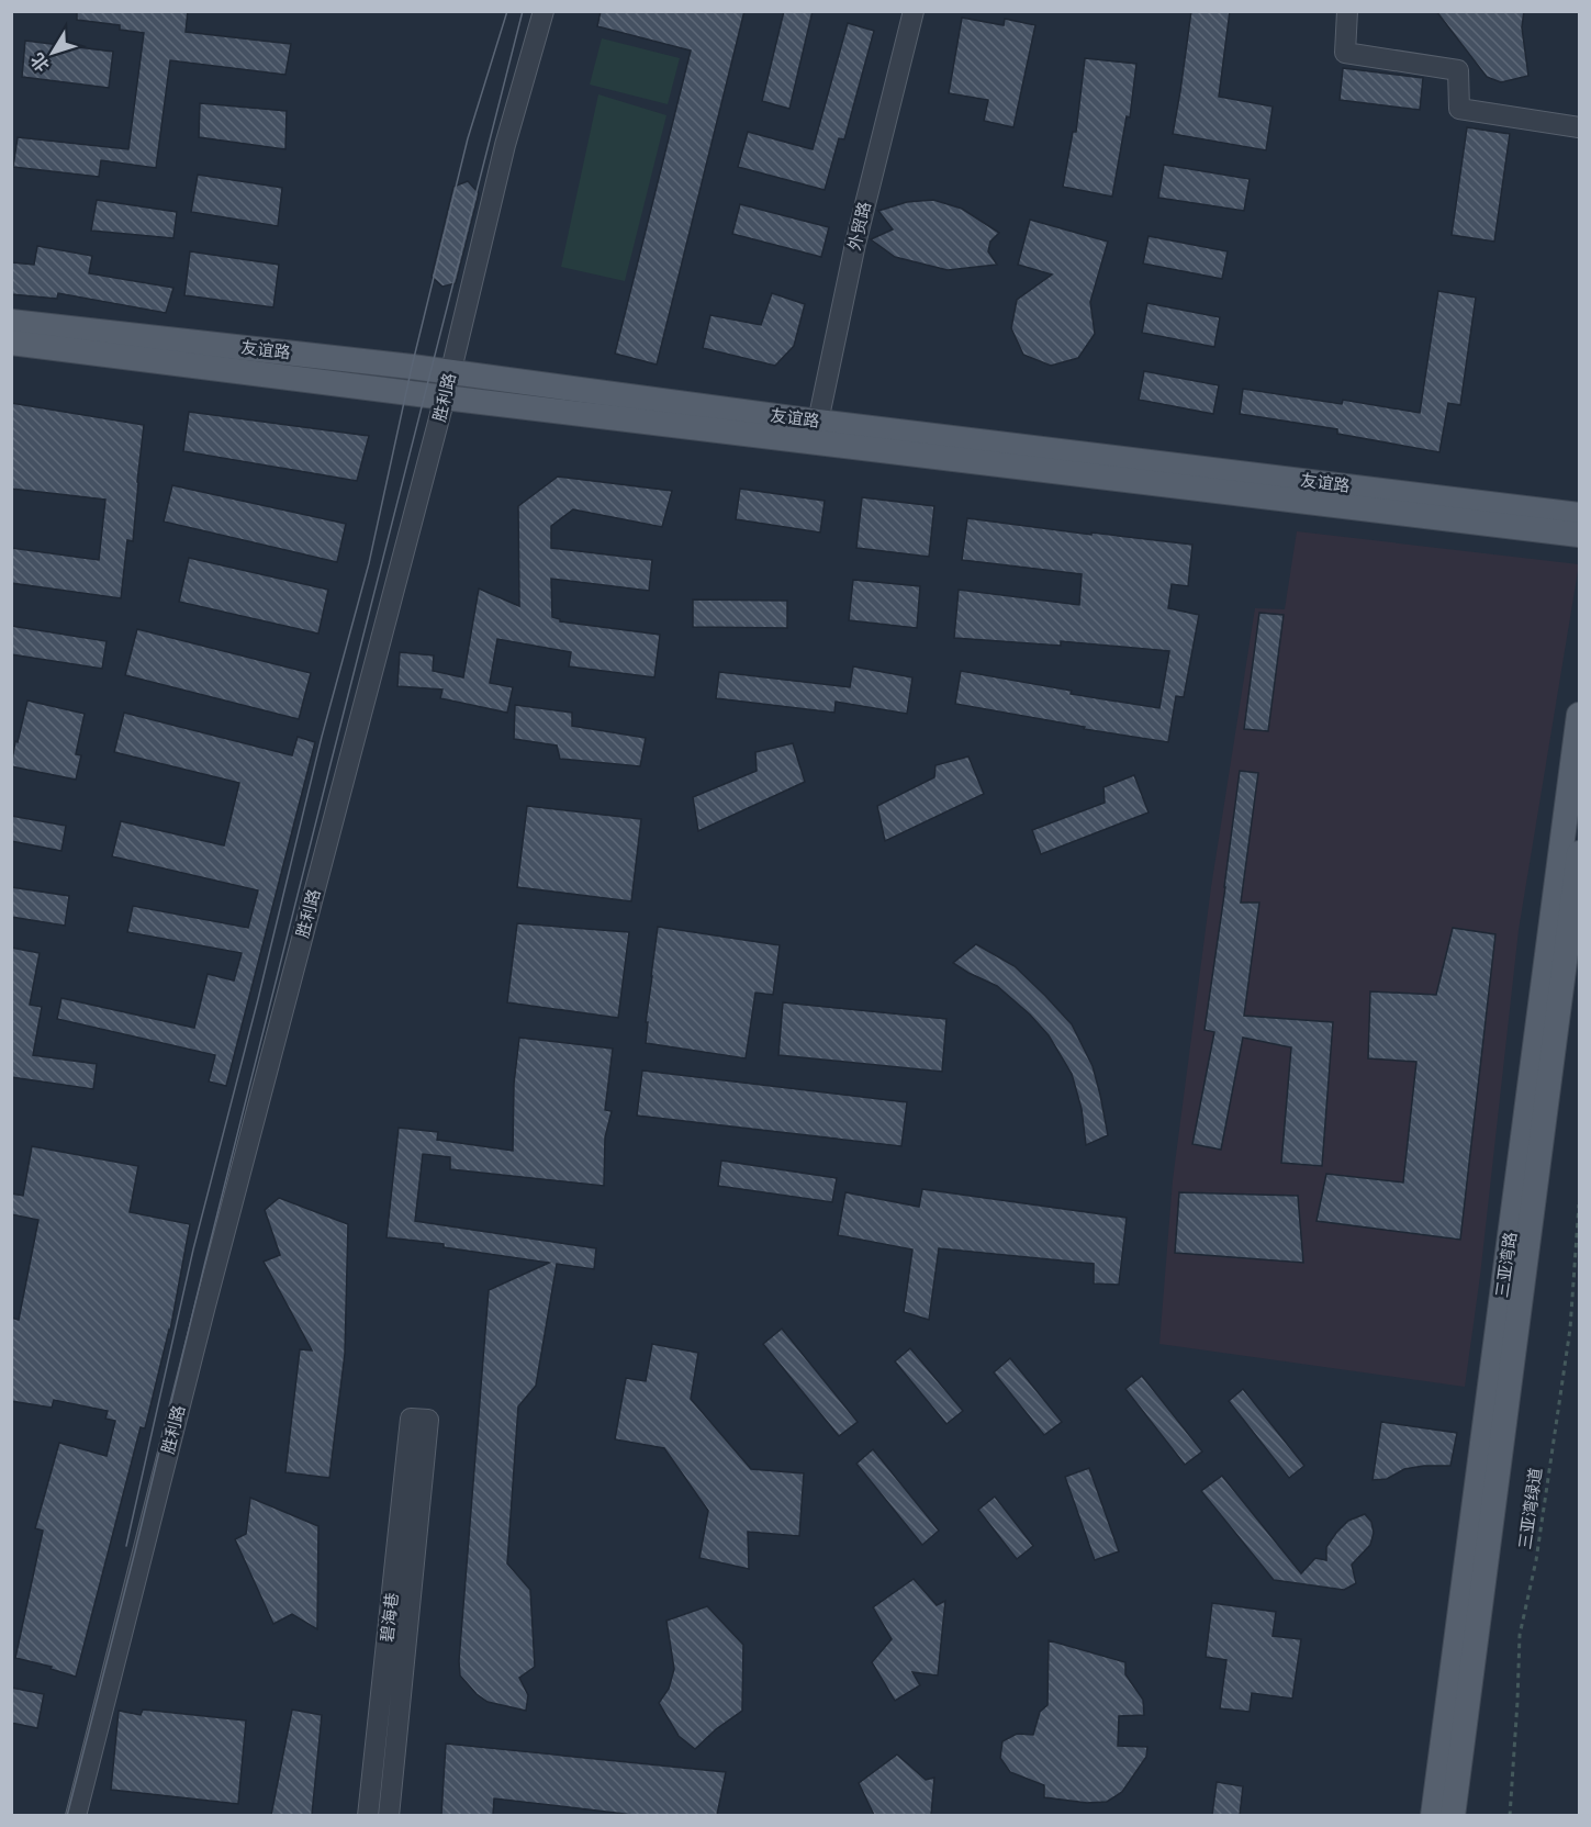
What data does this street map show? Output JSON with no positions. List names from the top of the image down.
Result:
{
  "streets": {
    "main road": ["友谊路", "三亚湾路"],
    "street": ["外贸路", "胜利路", "碧海巷"],
    "path": ["三亚湾绿道"]
  },
  "crossings": [
    ["外贸路", "友谊路"],
    ["友谊路", "胜利路"]
  ],
  "north": "bottom left"
}
